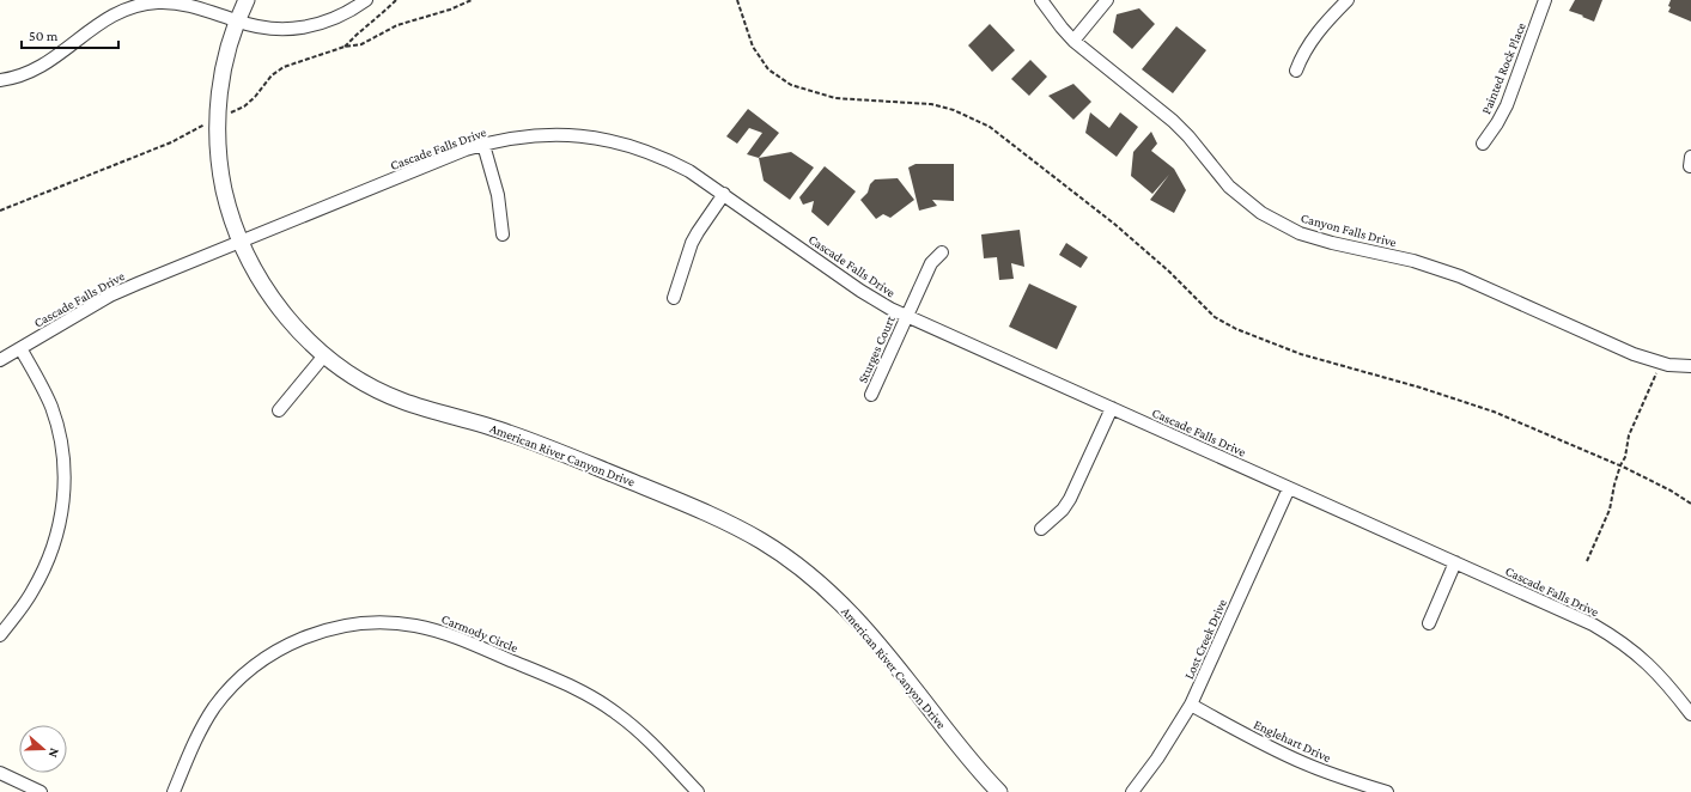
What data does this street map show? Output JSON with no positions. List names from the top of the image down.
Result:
{
  "streets": {
    "street": [
      "Painted Rock Place",
      "Cascade Falls Drive",
      "Canyon Falls Drive",
      "Sturges Court",
      "American River Canyon Drive",
      "Carmody Circle",
      "Lost Creek Drive",
      "Englehart Drive"
    ]
  },
  "crossings": [
    ["Cascade Falls Drive", "Sturges Court"],
    ["Cascade Falls Drive", "American River Canyon Drive"],
    ["Cascade Falls Drive", "Lost Creek Drive"],
    ["Lost Creek Drive", "Englehart Drive"]
  ],
  "scale_bar": "50 m",
  "north": "right"
}
